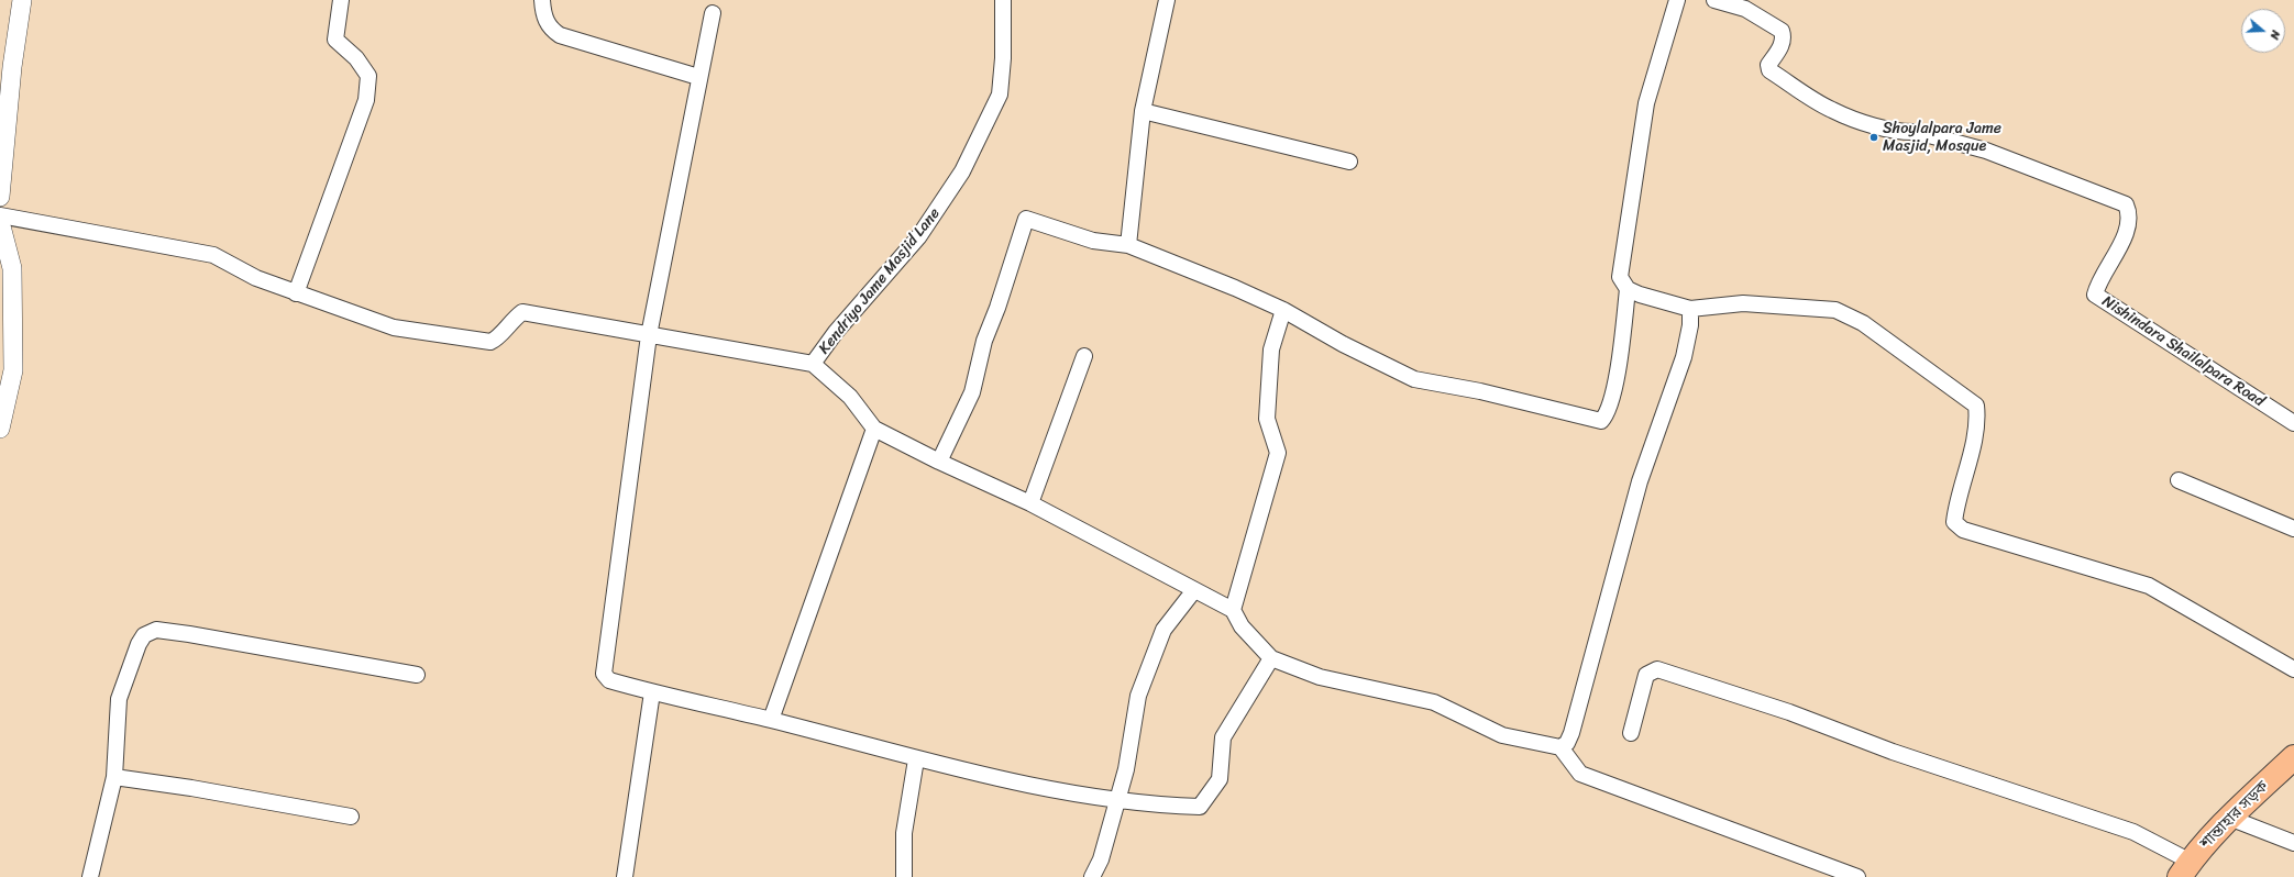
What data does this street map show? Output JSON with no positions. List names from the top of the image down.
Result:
{
  "streets": {
    "main road": ["শান্তাহার সড়ক"],
    "street": ["Kendriyo Jame Masjid Lane", "Nishindara Shailalpara Road"]
  },
  "places": ["Shoylalpara Jame Masjid, Mosque"],
  "north": "right"
}
